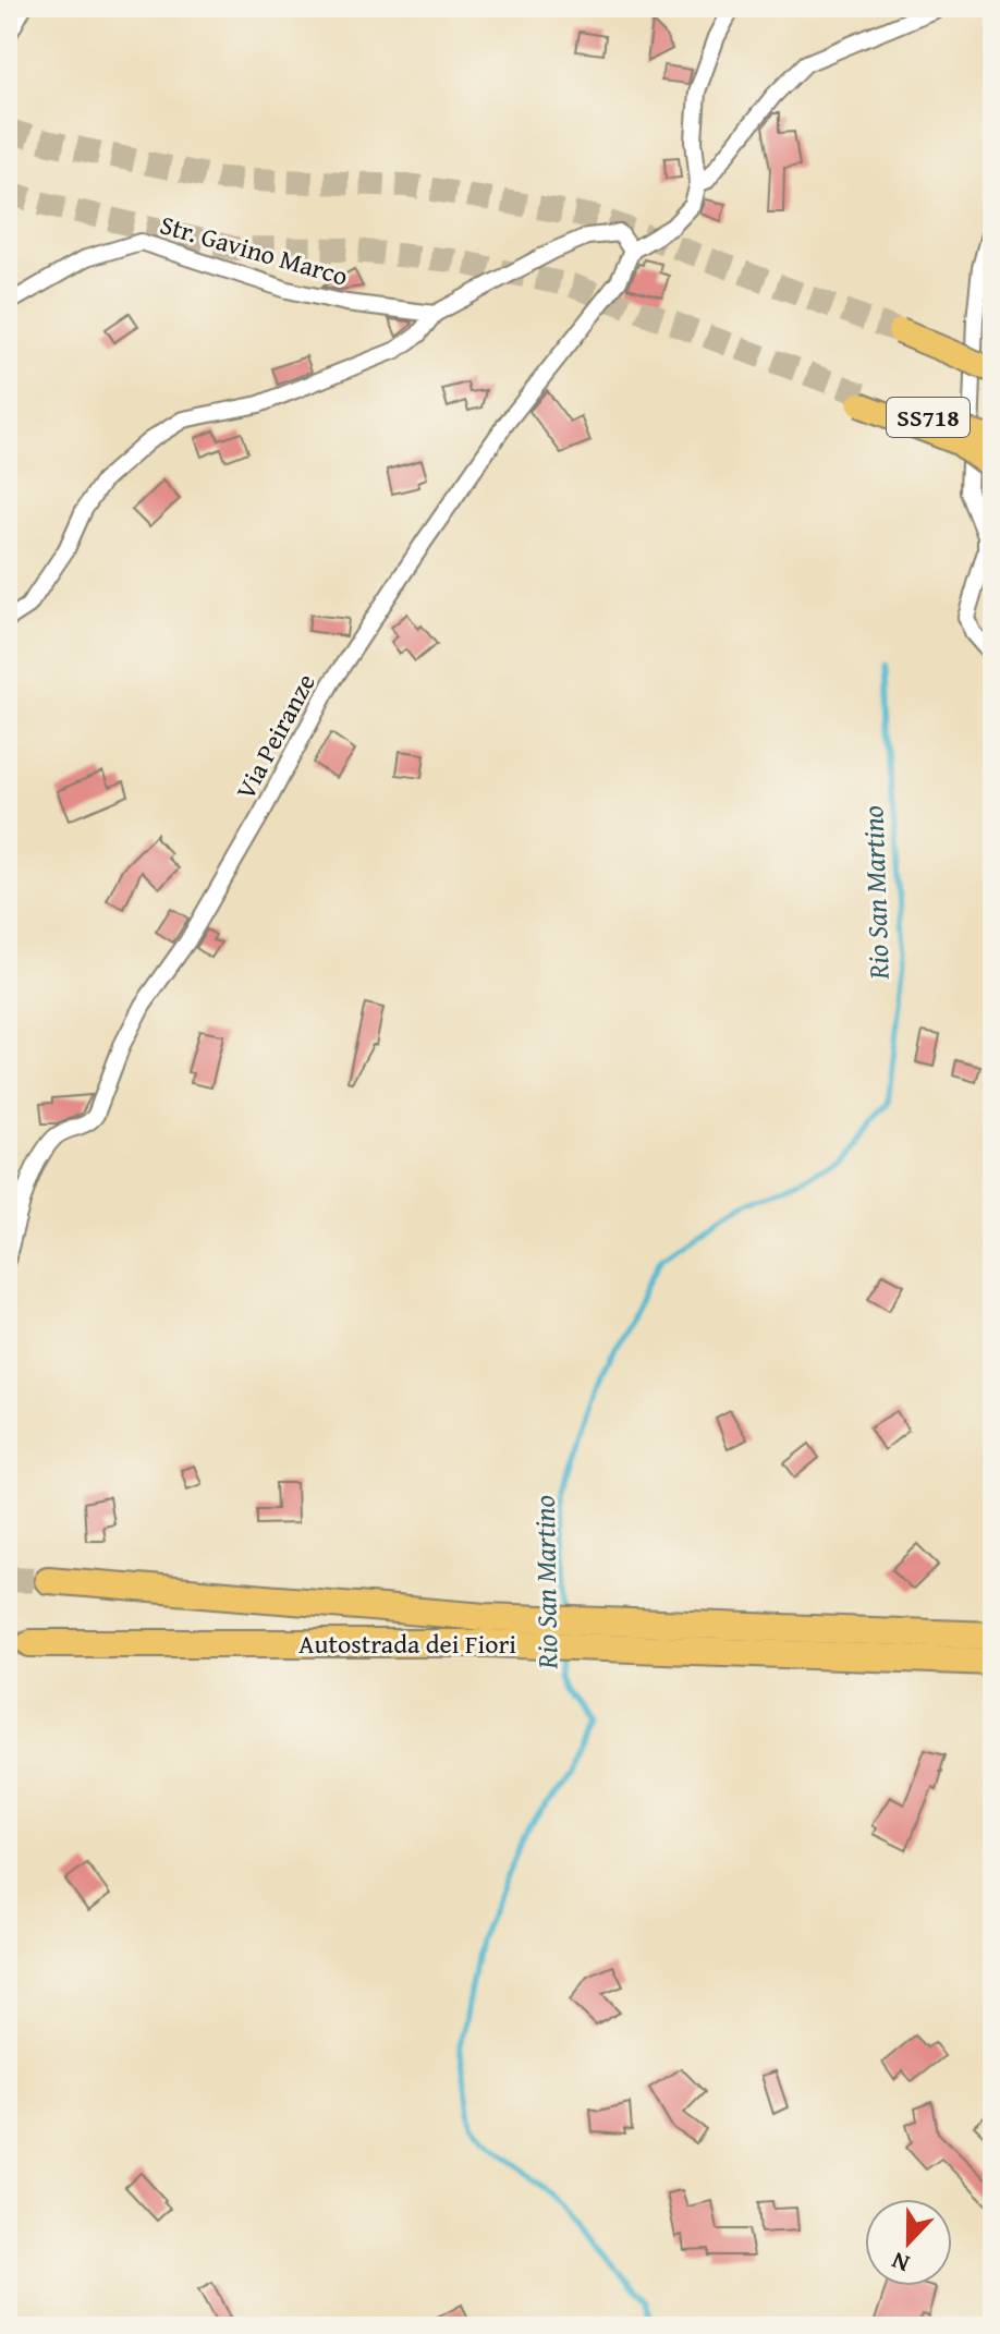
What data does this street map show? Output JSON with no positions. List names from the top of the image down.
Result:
{
  "streets": {
    "highway": ["SS718", "Autostrada dei Fiori"],
    "street": ["Str. Gavino Marco", "Via Peiranze"]
  },
  "water": ["Rio San Martino"],
  "north": "bottom"
}
